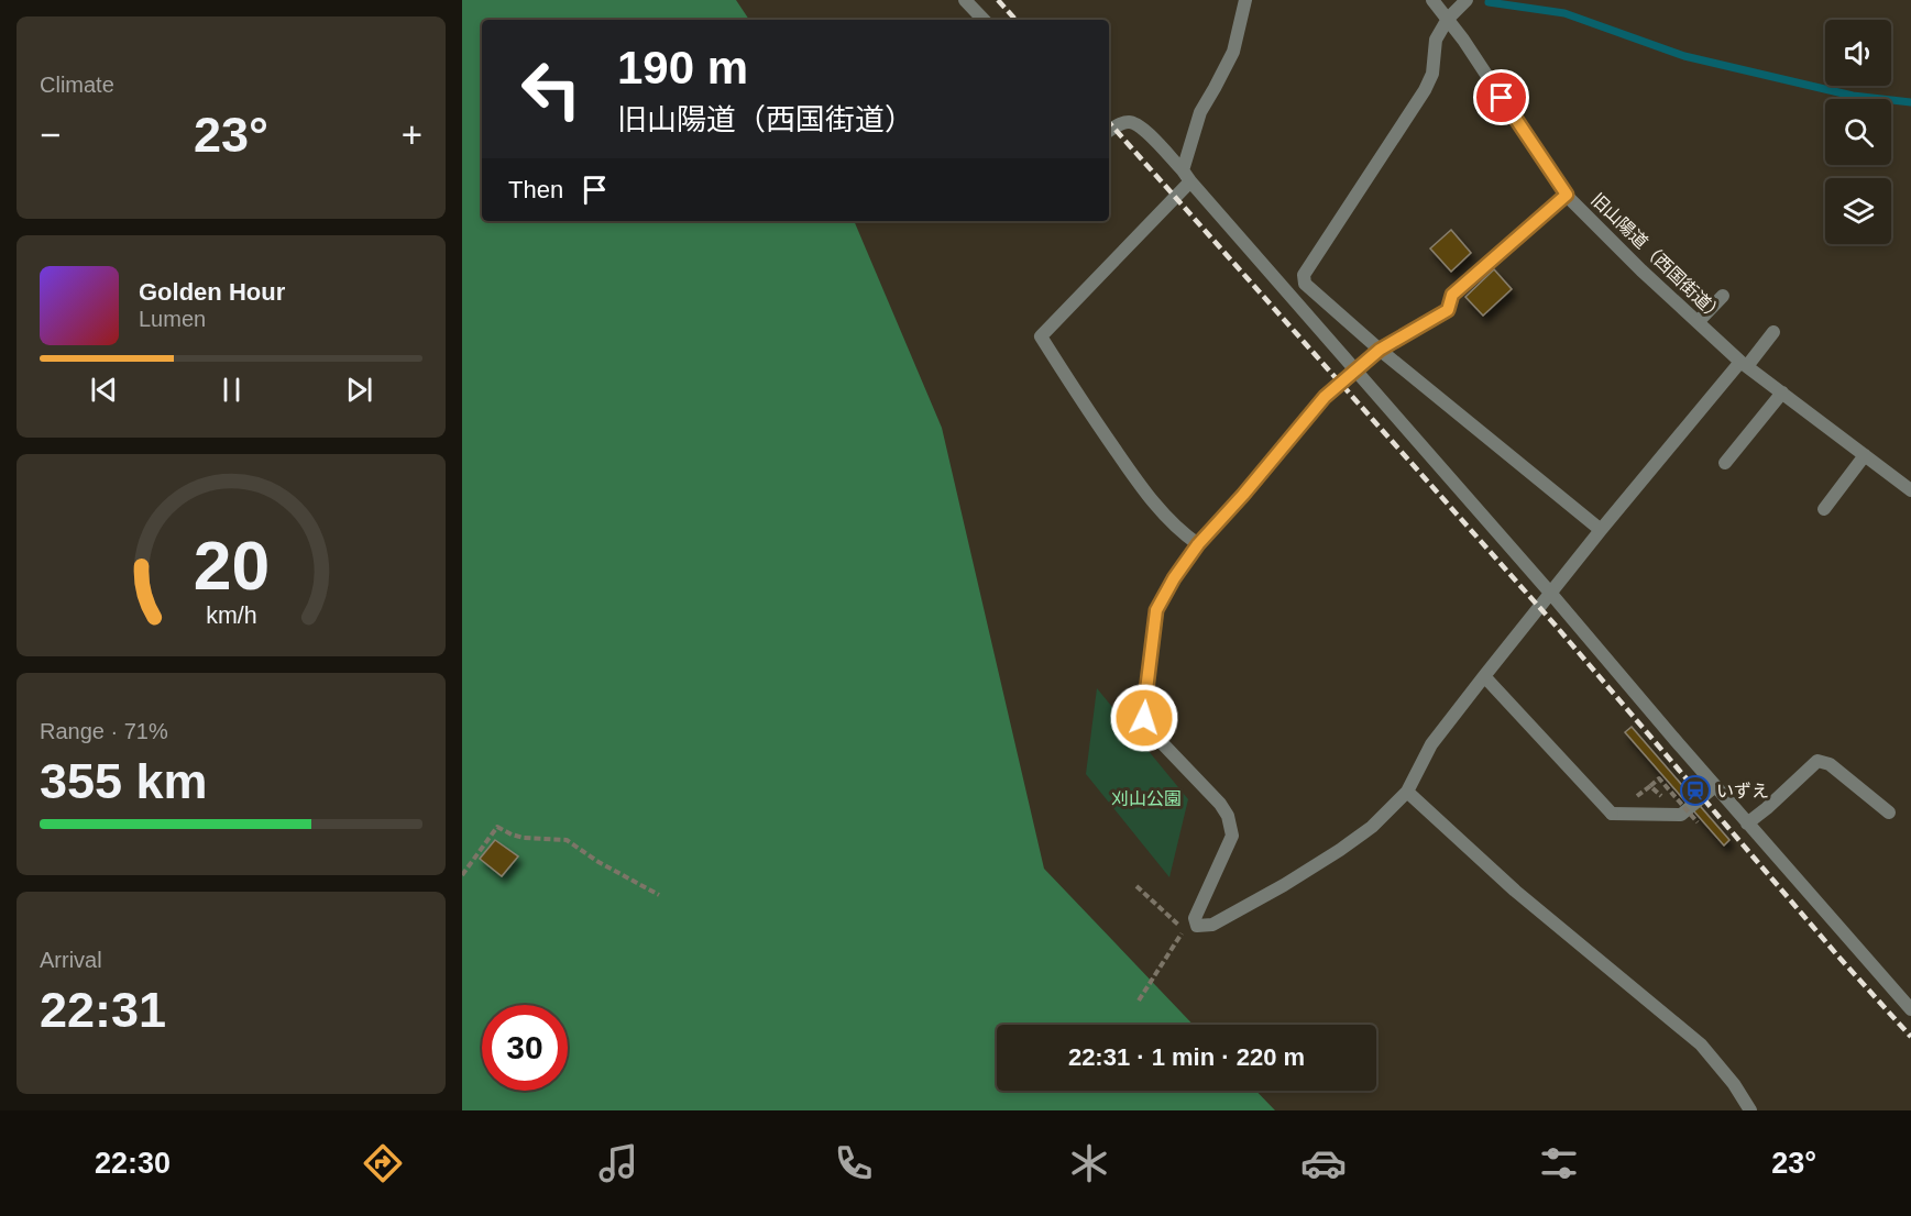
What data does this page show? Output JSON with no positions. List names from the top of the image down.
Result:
{
  "streets": {
    "street": ["旧山陽道（西国街道）"]
  },
  "parks": ["刈山公園"],
  "places": {
    "station": ["いずえ"]
  },
  "page": {
    "tile": [
      "Climate",
      ["Range · 71%", "355 km"],
      ["Arrival", "22:31"]
    ],
    "turn": ["190 m", "旧山陽道（西国街道）"],
    "heat": ["−", "23°", "+"],
    "then": "Then",
    "song": ["Golden Hour", "Lumen"],
    "limit": "30",
    "trip": "22:31 · 1 min · 220 m",
    "tabs": ["22:30", "23°"],
    "gauge": ["20", "km/h"]
  }
}
